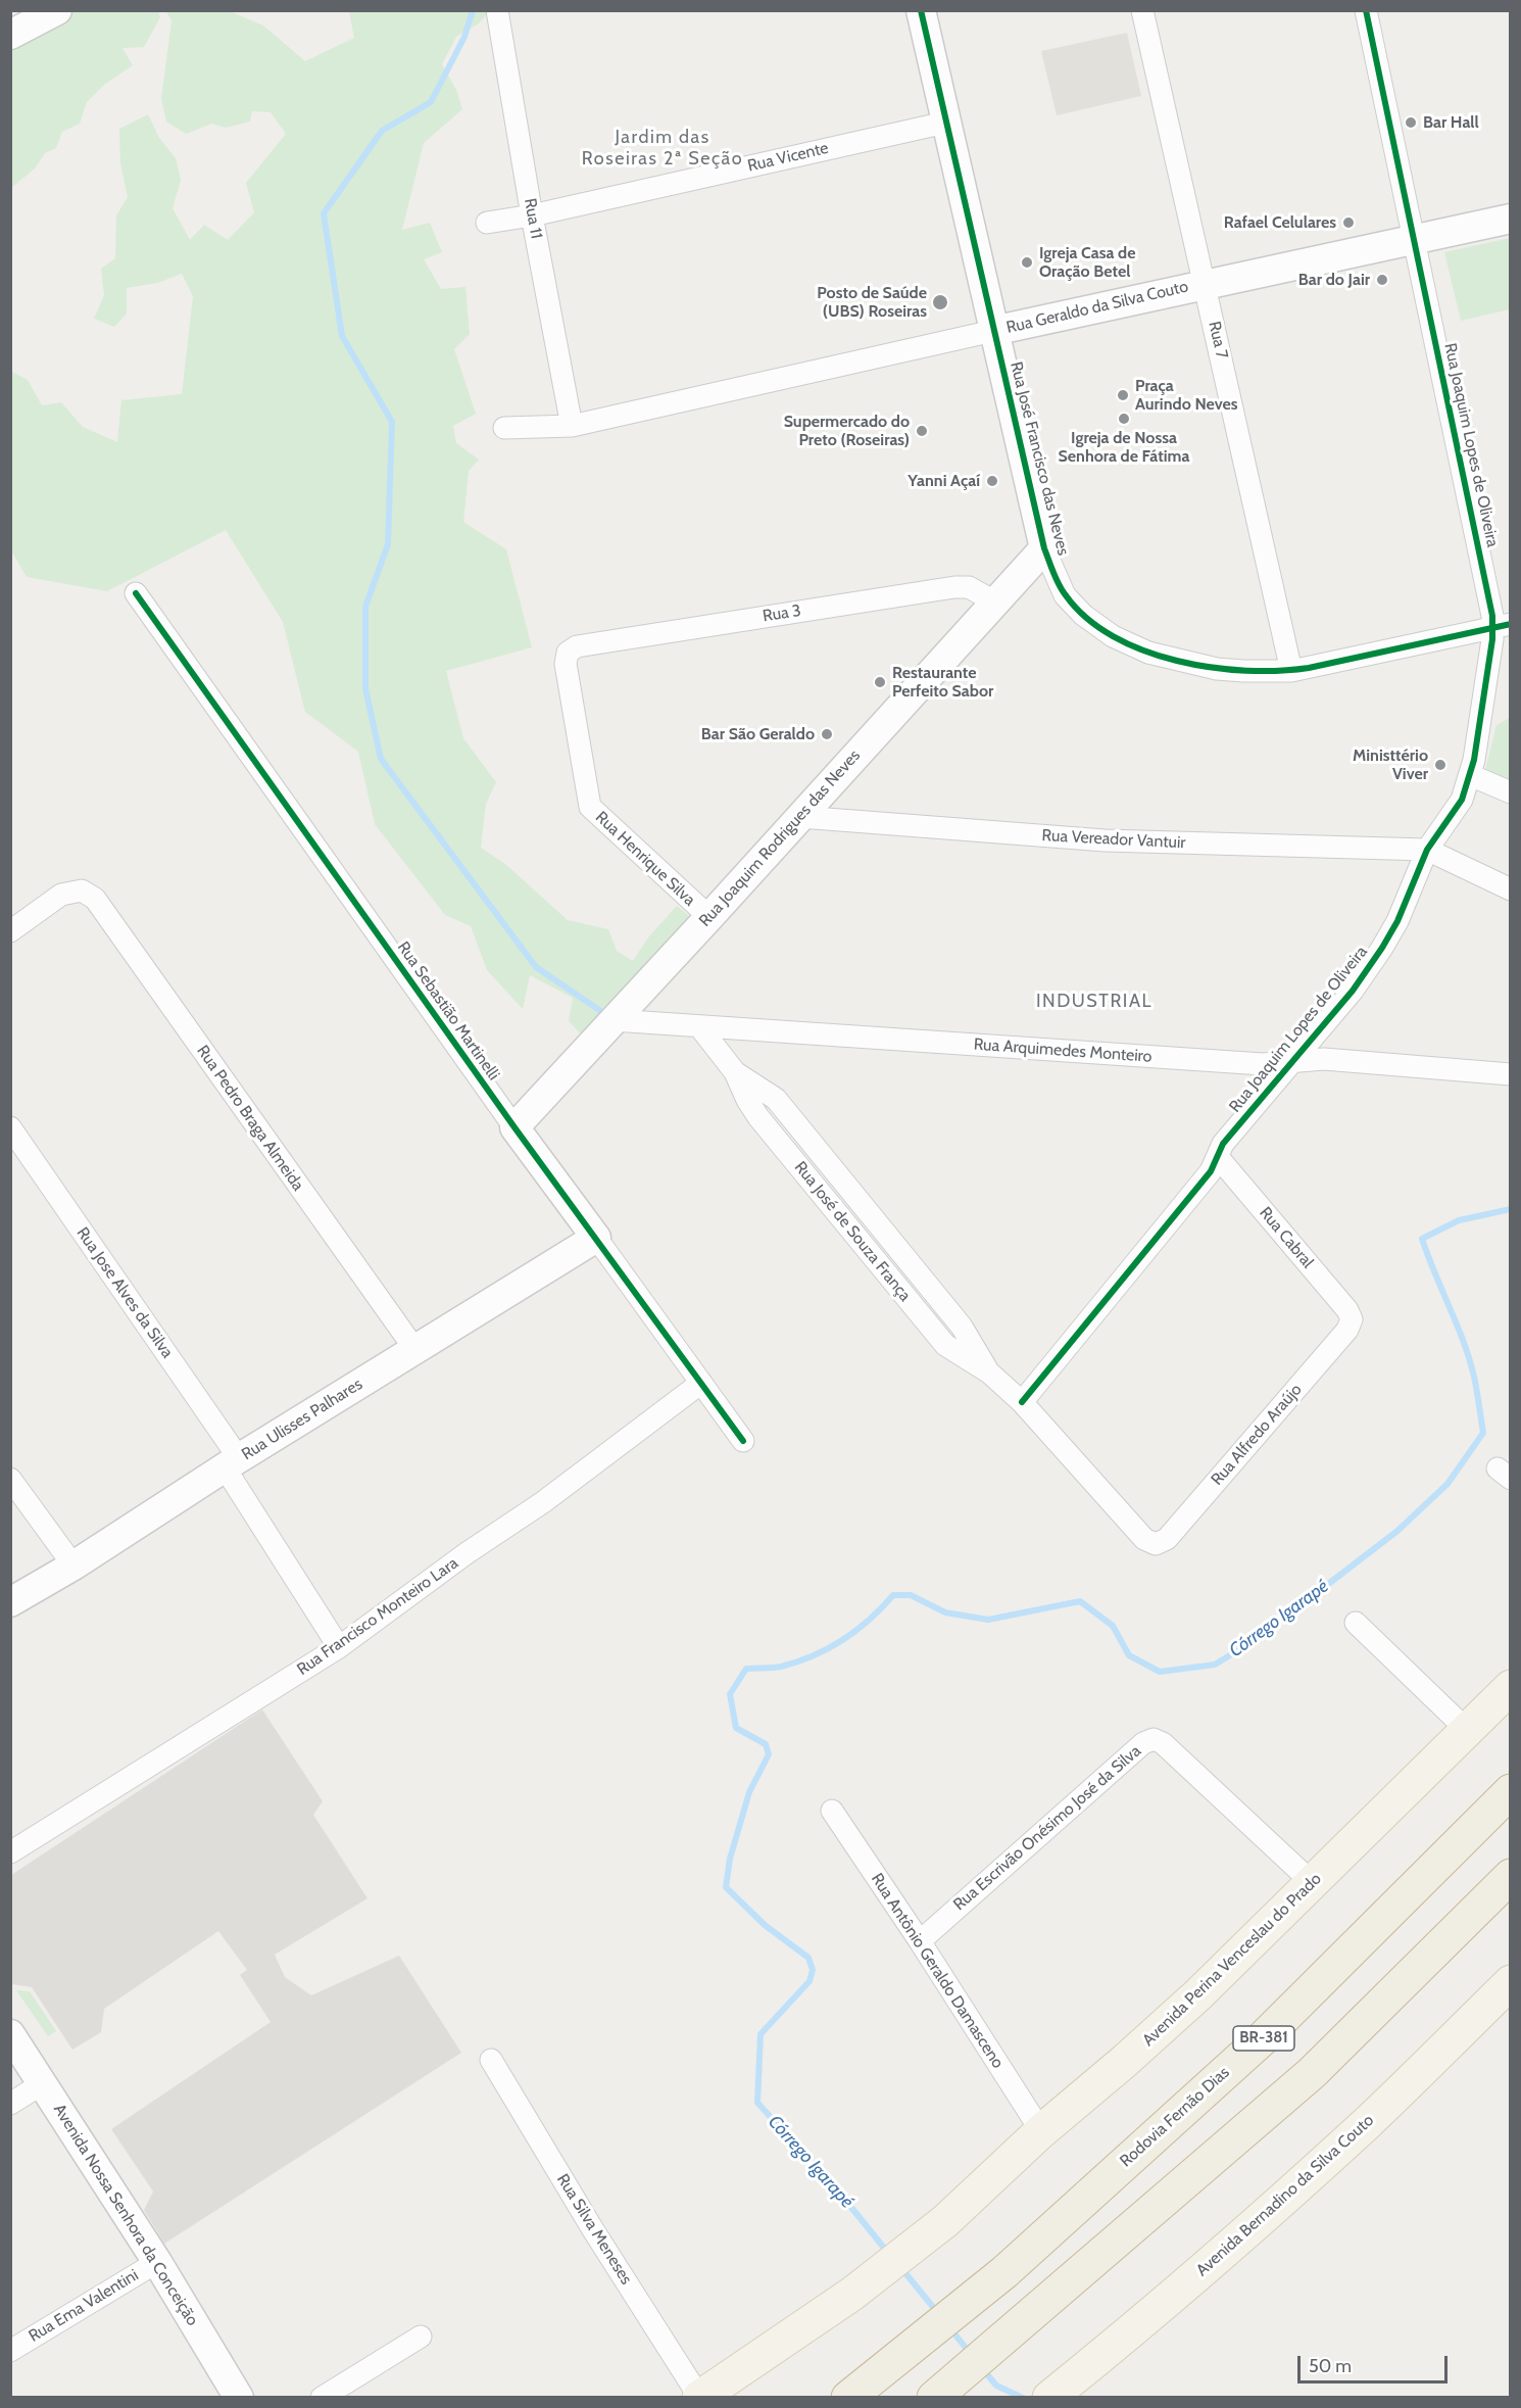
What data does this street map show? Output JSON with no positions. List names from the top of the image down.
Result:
{
  "streets": {
    "highway": ["BR-381", "Rodovia Fernão Dias"],
    "main road": ["Avenida Perina Venceslau do Prado", "Avenida Bernadino da Silva Couto"],
    "street": [
      "Rua Vicente",
      "Rua 11",
      "Rua Geraldo da Silva Couto",
      "Rua 7",
      "Rua Joaquim Lopes de Oliveira",
      "Rua José Francisco das Neves",
      "Rua 3",
      "Rua Joaquim Rodrigues das Neves",
      "Rua Vereador Vantuir",
      "Rua Henrique Silva",
      "Rua Sebastião Martinelli",
      "Rua Arquimedes Monteiro",
      "Rua Pedro Braga Almeida",
      "Rua José de Souza França",
      "Rua Cabral",
      "Rua Jose Alves da Silva",
      "Rua Ulisses Palhares",
      "Rua Alfredo Araújo",
      "Rua Francisco Monteiro Lara",
      "Rua Escrivão Onésimo José da Silva",
      "Rua Antônio Geraldo Damasceno",
      "Avenida Nossa Senhora da Conceição",
      "Rua Silva Meneses",
      "Rua Ema Valentini"
    ]
  },
  "crossings": [
    ["Rua Vicente", "Rua 11"],
    ["Rua Vicente", "Rua José Francisco das Neves"],
    ["Rua 11", "Rua Geraldo da Silva Couto"],
    ["Rua Geraldo da Silva Couto", "Rua 7"],
    ["Rua Geraldo da Silva Couto", "Rua Joaquim Lopes de Oliveira"],
    ["Rua Geraldo da Silva Couto", "Rua José Francisco das Neves"],
    ["Rua 7", "Rua José Francisco das Neves"],
    ["Rua Joaquim Lopes de Oliveira", "Rua José Francisco das Neves"],
    ["Rua Joaquim Lopes de Oliveira", "Rua Vereador Vantuir"],
    ["Rua Joaquim Lopes de Oliveira", "Rua Arquimedes Monteiro"],
    ["Rua Joaquim Lopes de Oliveira", "Rua José de Souza França"],
    ["Rua Joaquim Lopes de Oliveira", "Rua Cabral"],
    ["Rua José Francisco das Neves", "Rua Joaquim Rodrigues das Neves"],
    ["Rua 3", "Rua Joaquim Rodrigues das Neves"],
    ["Rua 3", "Rua Henrique Silva"],
    ["Rua Joaquim Rodrigues das Neves", "Rua Vereador Vantuir"],
    ["Rua Joaquim Rodrigues das Neves", "Rua Henrique Silva"],
    ["Rua Joaquim Rodrigues das Neves", "Rua Sebastião Martinelli"],
    ["Rua Joaquim Rodrigues das Neves", "Rua Arquimedes Monteiro"],
    ["Rua Sebastião Martinelli", "Rua Ulisses Palhares"],
    ["Rua Sebastião Martinelli", "Rua Francisco Monteiro Lara"],
    ["Rua Arquimedes Monteiro", "Rua José de Souza França"],
    ["Rua Pedro Braga Almeida", "Rua Ulisses Palhares"],
    ["Rua José de Souza França", "Rua Alfredo Araújo"],
    ["Rua Cabral", "Rua Alfredo Araújo"],
    ["Rua Jose Alves da Silva", "Rua Ulisses Palhares"],
    ["Rua Jose Alves da Silva", "Rua Francisco Monteiro Lara"],
    ["Rua Escrivão Onésimo José da Silva", "Avenida Perina Venceslau do Prado"],
    ["Rua Escrivão Onésimo José da Silva", "Rua Antônio Geraldo Damasceno"],
    ["Avenida Perina Venceslau do Prado", "Rua Antônio Geraldo Damasceno"],
    ["Avenida Perina Venceslau do Prado", "Rua Silva Meneses"],
    ["Avenida Nossa Senhora da Conceição", "Rua Ema Valentini"]
  ],
  "districts": ["Jardim das Roseiras 2ª Seção", "INDUSTRIAL"],
  "water": ["Córrego Igarapé"],
  "places": [
    "Bar Hall",
    "Rafael Celulares",
    "Igreja Casa de Oração Betel",
    "Bar do Jair",
    "Posto de Saúde (UBS) Roseiras",
    "Praça Aurindo Neves",
    "Igreja de Nossa Senhora de Fátima",
    "Supermercado do Preto (Roseiras)",
    "Yanni Açaí",
    "Restaurante Perfeito Sabor",
    "Bar São Geraldo",
    "Ministtério Viver"
  ],
  "scale_bar": "50 m"
}
